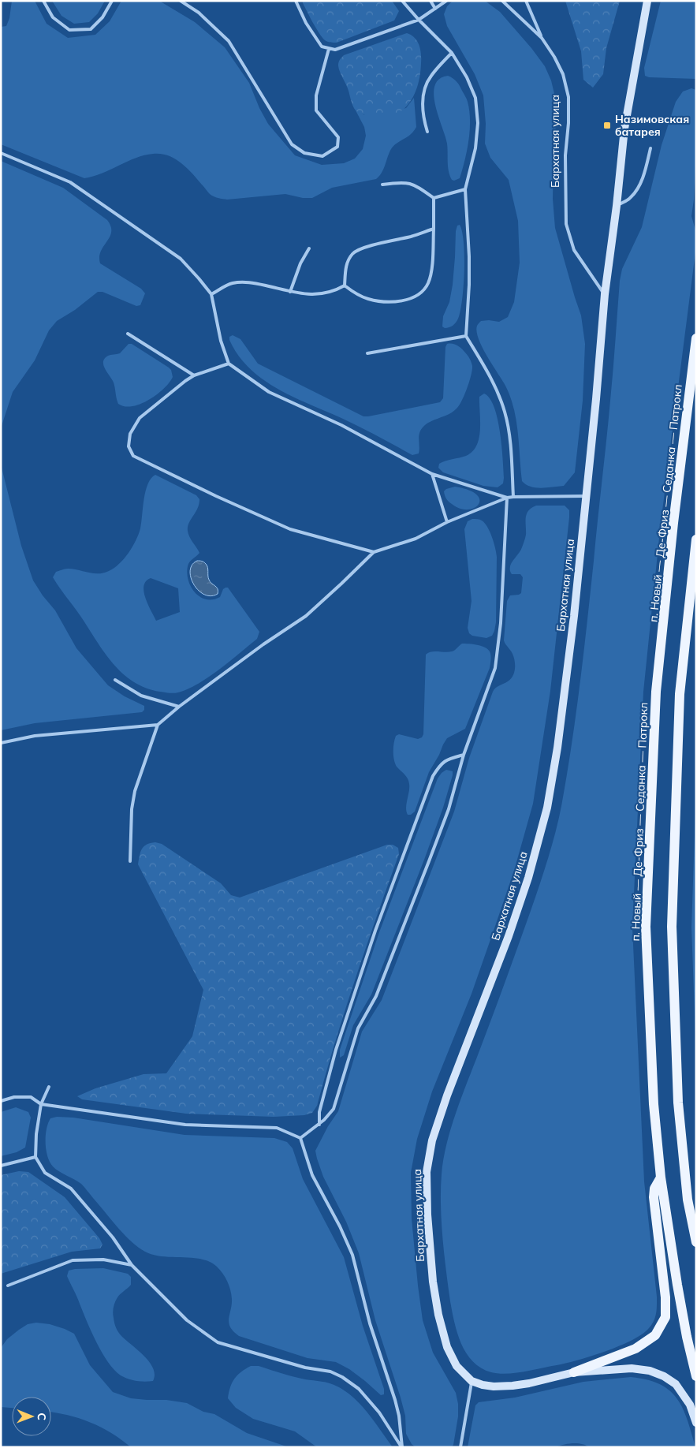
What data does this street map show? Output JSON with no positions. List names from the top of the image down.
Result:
{
  "streets": {
    "main road": ["Бархатная улица", "п. Новый — Де-Фриз — Седанка — Патрокл"]
  },
  "places": {
    "transit": ["Назимовская батарея"]
  },
  "north": "right"
}
